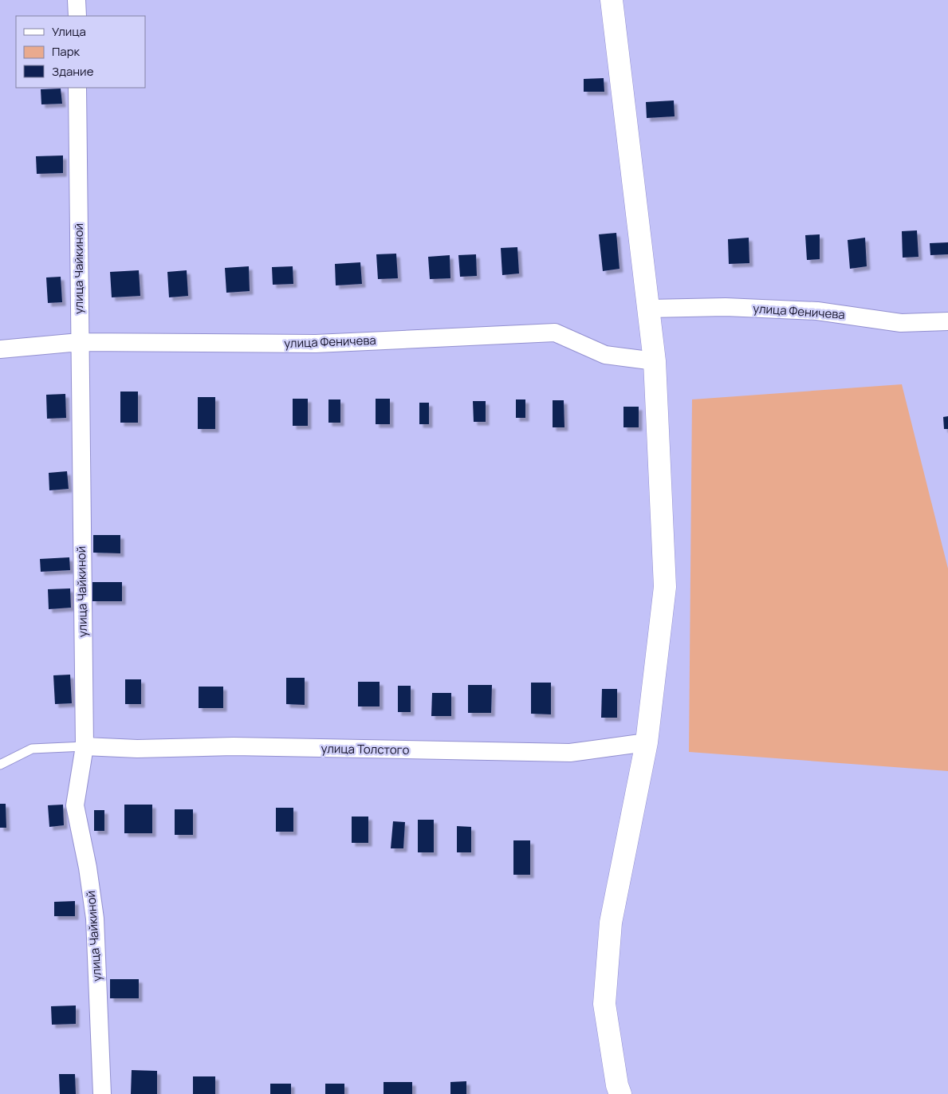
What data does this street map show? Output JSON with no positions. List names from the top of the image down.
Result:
{
  "streets": {
    "street": ["улица Чайкиной", "улица Феничева", "улица Толстого"]
  },
  "crossings": [
    ["улица Чайкиной", "улица Феничева"],
    ["улица Чайкиной", "улица Толстого"]
  ],
  "legend": ["Улица", "Парк", "Здание"]
}
